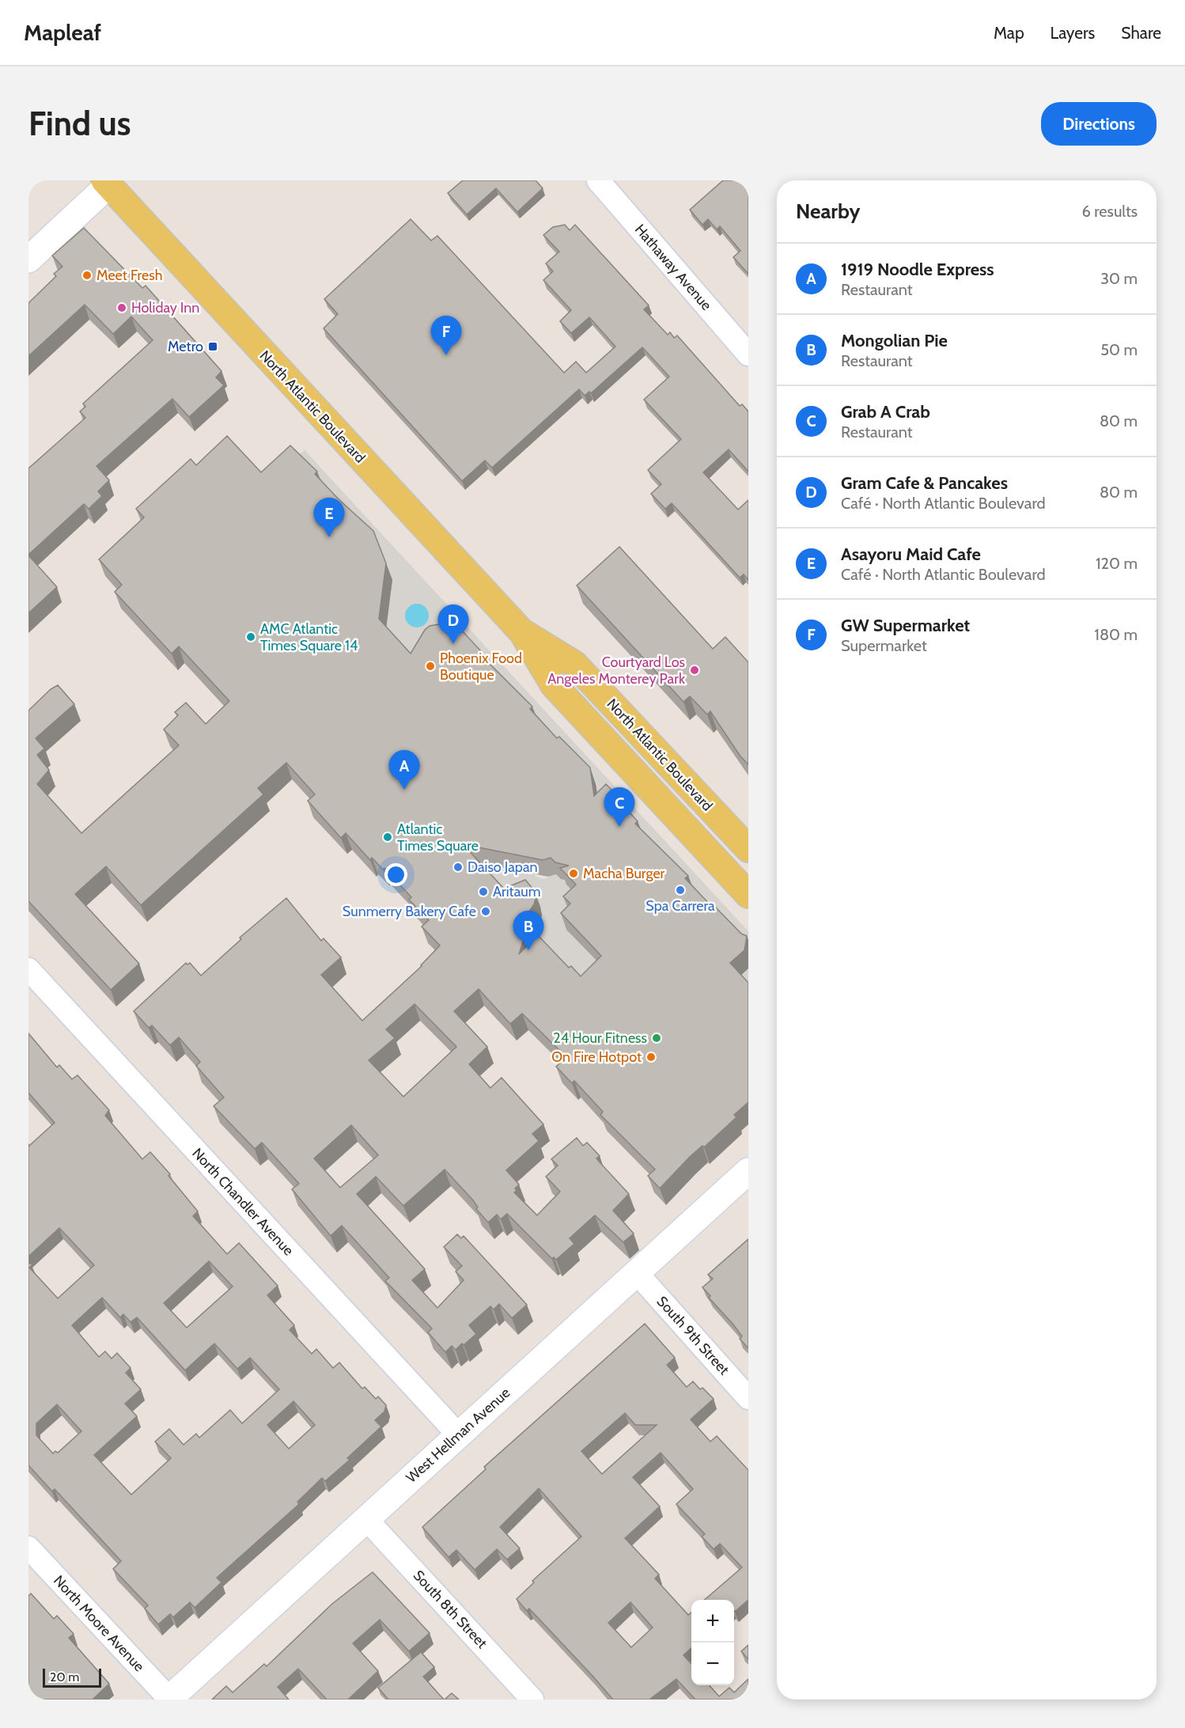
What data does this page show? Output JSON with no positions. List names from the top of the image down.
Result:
{
  "streets": {
    "main road": ["North Atlantic Boulevard"],
    "street": [
      "Hathaway Avenue",
      "North Chandler Avenue",
      "South 9th Street",
      "West Hellman Avenue",
      "South 8th Street",
      "North Moore Avenue"
    ]
  },
  "crossings": [
    ["North Chandler Avenue", "West Hellman Avenue"],
    ["South 9th Street", "West Hellman Avenue"],
    ["West Hellman Avenue", "South 8th Street"],
    ["West Hellman Avenue", "North Moore Avenue"]
  ],
  "places": {
    "other": [
      "Meet Fresh",
      "Holiday Inn",
      "AMC Atlantic Times Square 14",
      "Phoenix Food Boutique",
      "Courtyard Los Angeles Monterey Park",
      "Atlantic Times Square",
      "Daiso Japan",
      "Macha Burger",
      "Spa Carrera",
      "Aritaum",
      "Sunmerry Bakery Cafe",
      "24 Hour Fitness",
      "On Fire Hotpot"
    ],
    "transit": ["Metro"]
  },
  "scale_bar": "20 m",
  "page": {
    "header": "Mapleaf",
    "nav": ["Map", "Layers", "Share"],
    "buttons": "Directions",
    "title": "Find us",
    "heading": ["Nearby", "6 results"],
    "list": [
      {
        "mark": "A",
        "name": "1919 Noodle Express",
        "note": "Restaurant",
        "value": "30 m"
      },
      {
        "mark": "B",
        "name": "Mongolian Pie",
        "note": "Restaurant",
        "value": "50 m"
      },
      {
        "mark": "C",
        "name": "Grab A Crab",
        "note": "Restaurant",
        "value": "80 m"
      },
      {
        "mark": "D",
        "name": "Gram Cafe & Pancakes",
        "note": "Café · North Atlantic Boulevard",
        "value": "80 m"
      },
      {
        "mark": "E",
        "name": "Asayoru Maid Cafe",
        "note": "Café · North Atlantic Boulevard",
        "value": "120 m"
      },
      {
        "mark": "F",
        "name": "GW Supermarket",
        "note": "Supermarket",
        "value": "180 m"
      }
    ],
    "pins": [
      "F",
      "E",
      "D",
      "A",
      "C",
      "B"
    ],
    "map_buttons": ["+", "−"],
    "scale": "20 m"
  }
}
